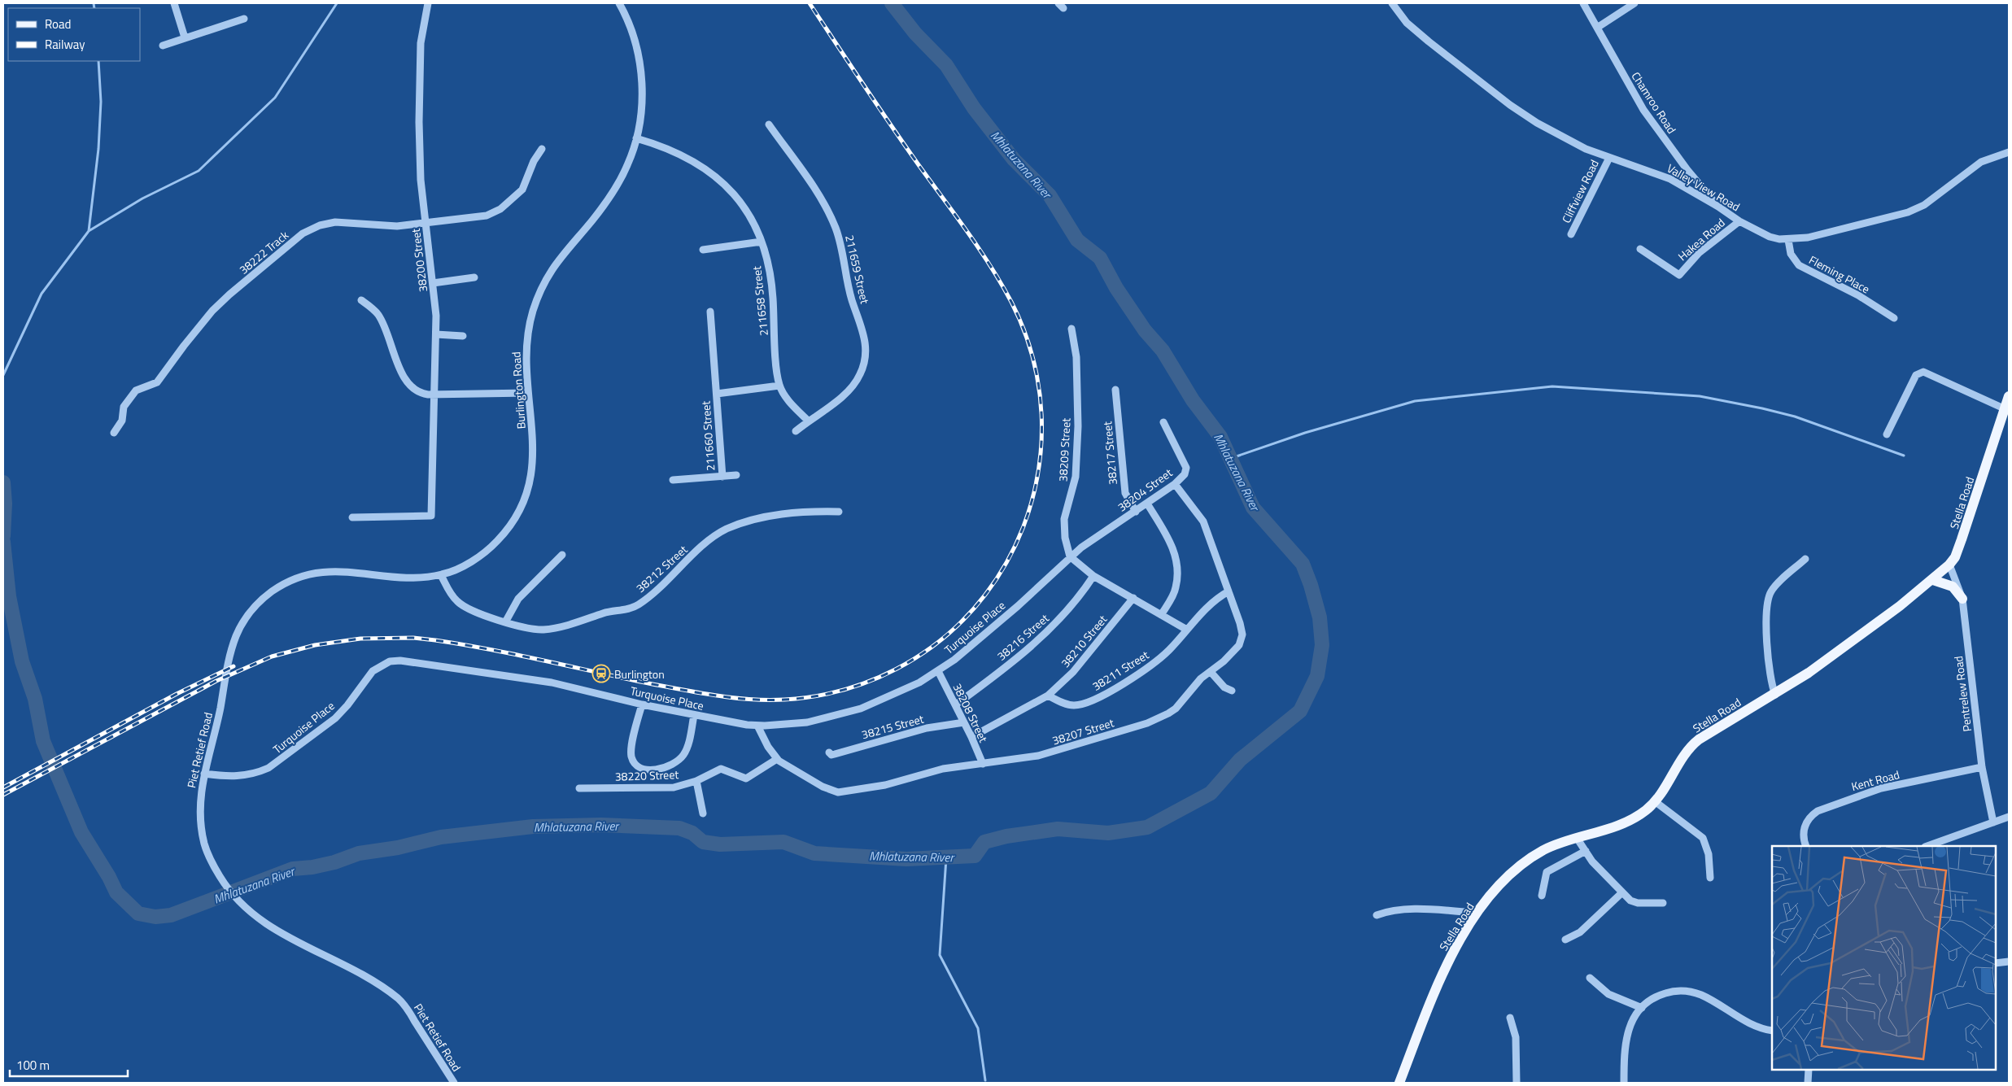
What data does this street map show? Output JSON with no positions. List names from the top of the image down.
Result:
{
  "streets": {
    "main road": ["Stella Road"],
    "street": [
      "Chamroo Road",
      "Valley View Road",
      "Cliffview Road",
      "Hakea Road",
      "38222 Track",
      "38200 Street",
      "211659 Street",
      "Fleming Place",
      "211658 Street",
      "Burlington Road",
      "211660 Street",
      "38209 Street",
      "38217 Street",
      "38204 Street",
      "38212 Street",
      "Turquoise Place",
      "38216 Street",
      "38210 Street",
      "38211 Street",
      "Pentrelew Road",
      "38208 Street",
      "38215 Street",
      "38207 Street",
      "Piet Retief Road",
      "38220 Street",
      "Kent Road"
    ]
  },
  "crossings": [
    ["Chamroo Road", "Valley View Road"],
    ["Valley View Road", "Cliffview Road"],
    ["Valley View Road", "Hakea Road"],
    ["Valley View Road", "Fleming Place"],
    ["38222 Track", "38200 Street"],
    ["211658 Street", "Burlington Road"],
    ["211658 Street", "211660 Street"],
    ["Burlington Road", "38212 Street"],
    ["Burlington Road", "Piet Retief Road"],
    ["38209 Street", "38204 Street"],
    ["38209 Street", "Turquoise Place"],
    ["38217 Street", "38204 Street"],
    ["38204 Street", "Turquoise Place"],
    ["38204 Street", "38207 Street"],
    ["Stella Road", "Pentrelew Road"],
    ["Turquoise Place", "38208 Street"],
    ["Turquoise Place", "38207 Street"],
    ["Turquoise Place", "Piet Retief Road"],
    ["38216 Street", "38208 Street"],
    ["38210 Street", "38211 Street"],
    ["38210 Street", "38208 Street"],
    ["38211 Street", "38207 Street"],
    ["Pentrelew Road", "Kent Road"],
    ["38208 Street", "38215 Street"],
    ["38208 Street", "38207 Street"],
    ["38207 Street", "38220 Street"]
  ],
  "water": ["Mhlatuzana River"],
  "places": {
    "station": ["Burlington"]
  },
  "legend": ["Road", "Railway"],
  "scale_bar": "100 m"
}
